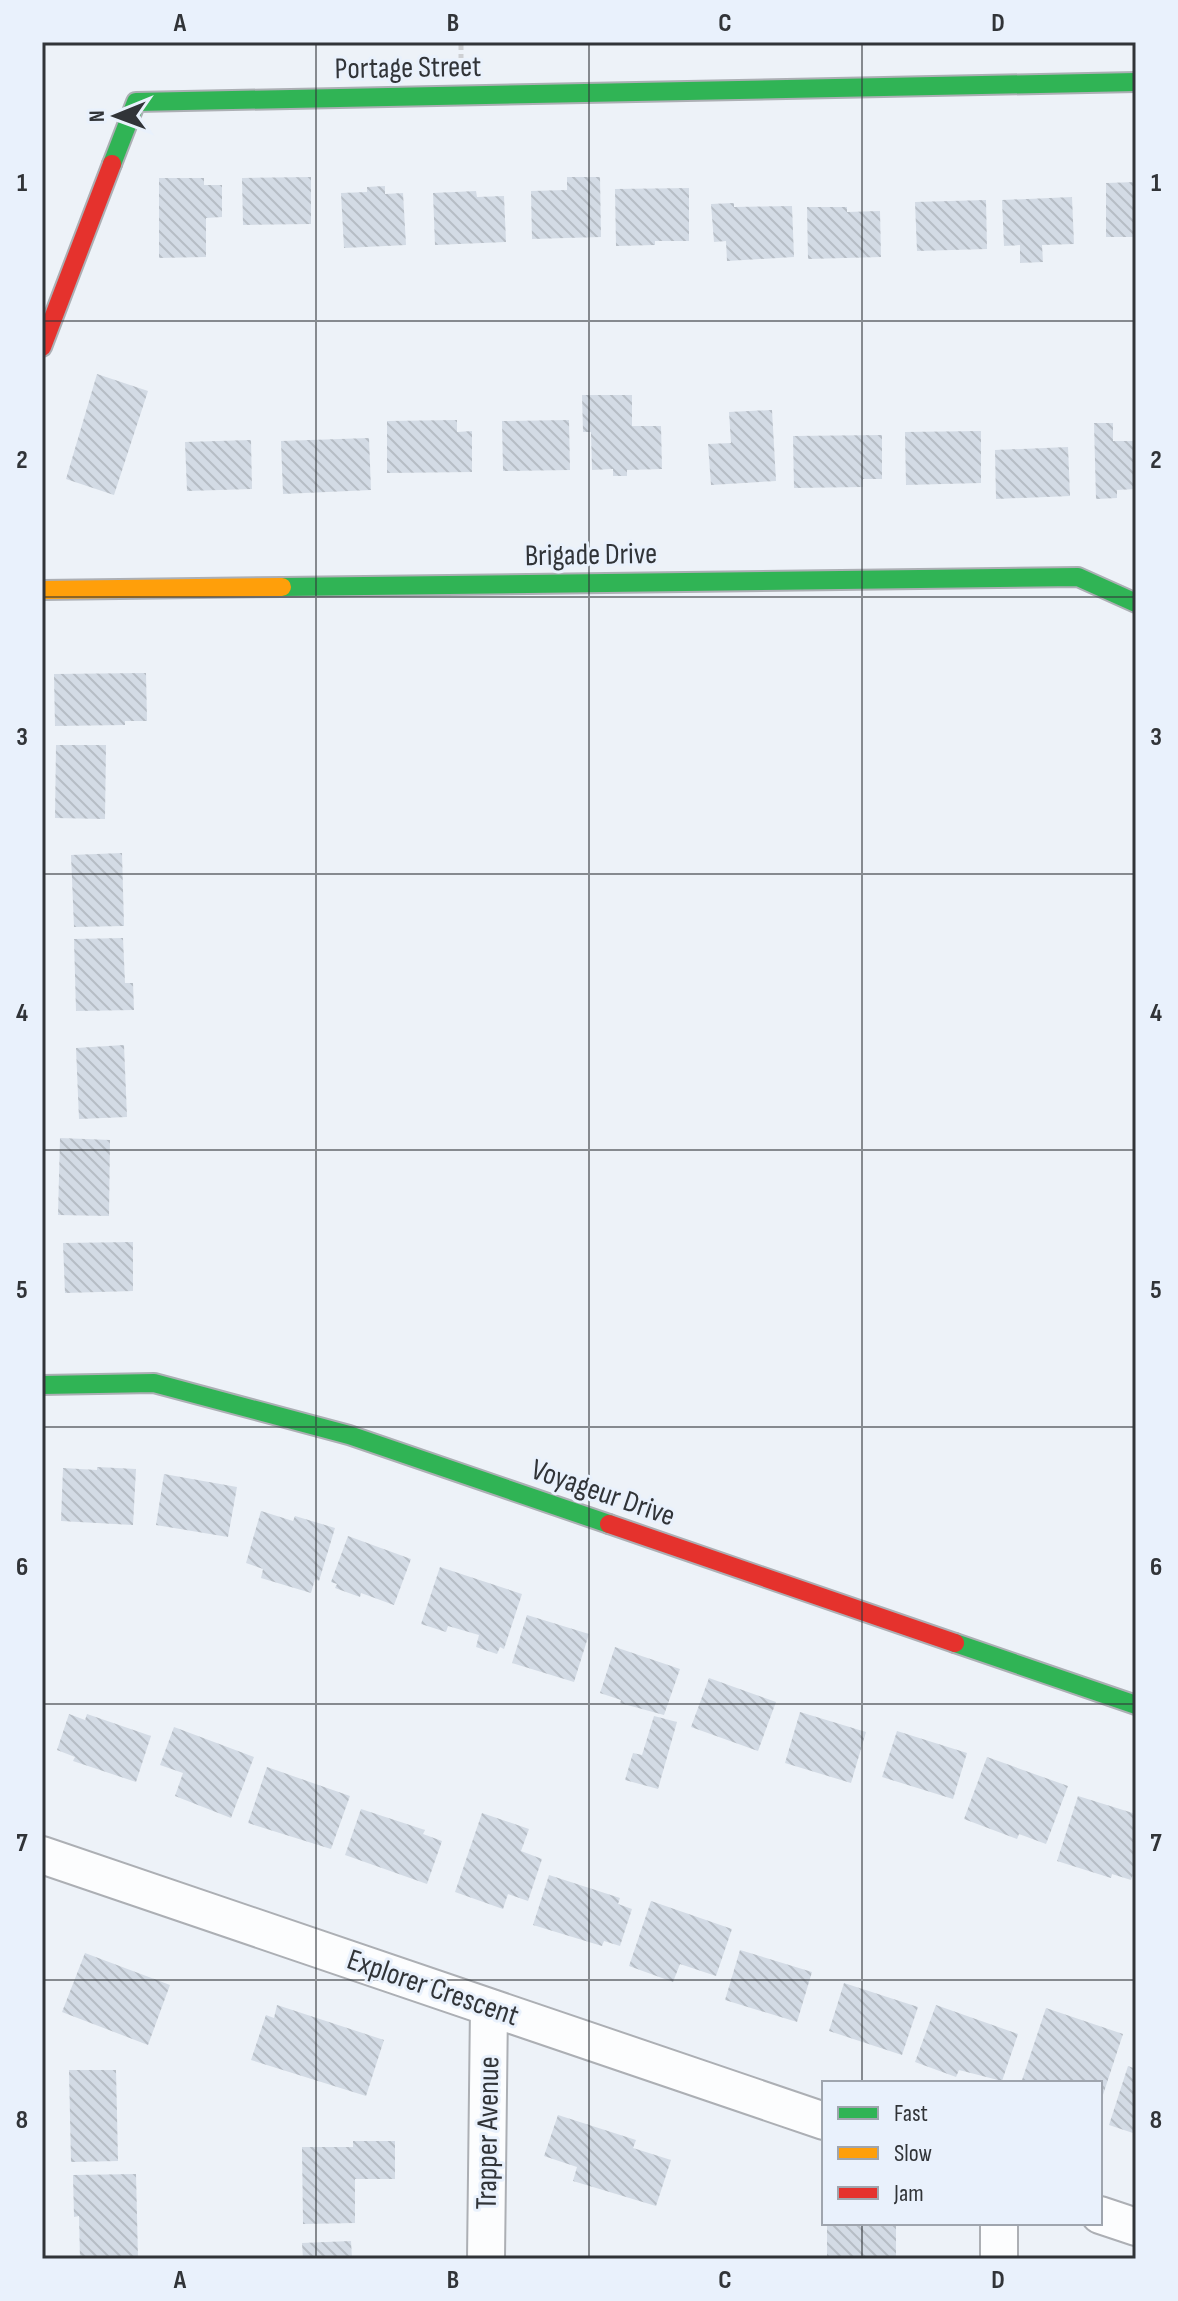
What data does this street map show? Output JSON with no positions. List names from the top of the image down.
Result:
{
  "streets": {
    "street": [
      "Portage Street",
      "Brigade Drive",
      "Voyageur Drive",
      "Explorer Crescent",
      "Trapper Avenue"
    ]
  },
  "crossings": [
    ["Explorer Crescent", "Trapper Avenue"]
  ],
  "legend": ["Fast", "Slow", "Jam"],
  "north": "left",
  "grid": {
    "columns": [
      "A",
      "B",
      "C",
      "D"
    ],
    "rows": [
      "1",
      "2",
      "3",
      "4",
      "5",
      "6",
      "7",
      "8"
    ]
  }
}
